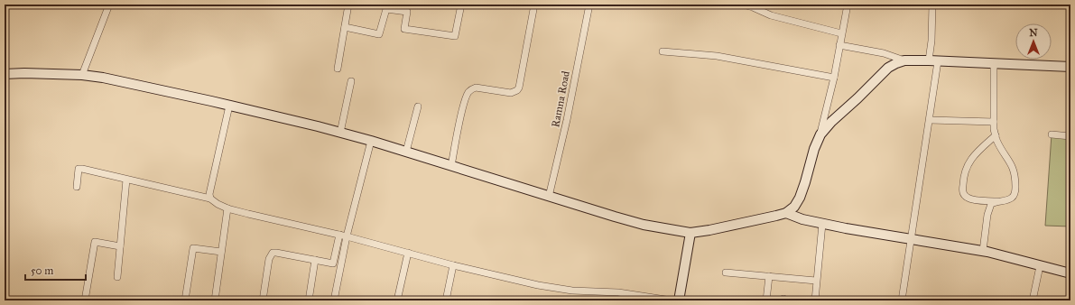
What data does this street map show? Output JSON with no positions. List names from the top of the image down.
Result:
{
  "streets": {
    "street": ["Ramna Road"]
  },
  "scale_bar": "50 m",
  "north": "top"
}
